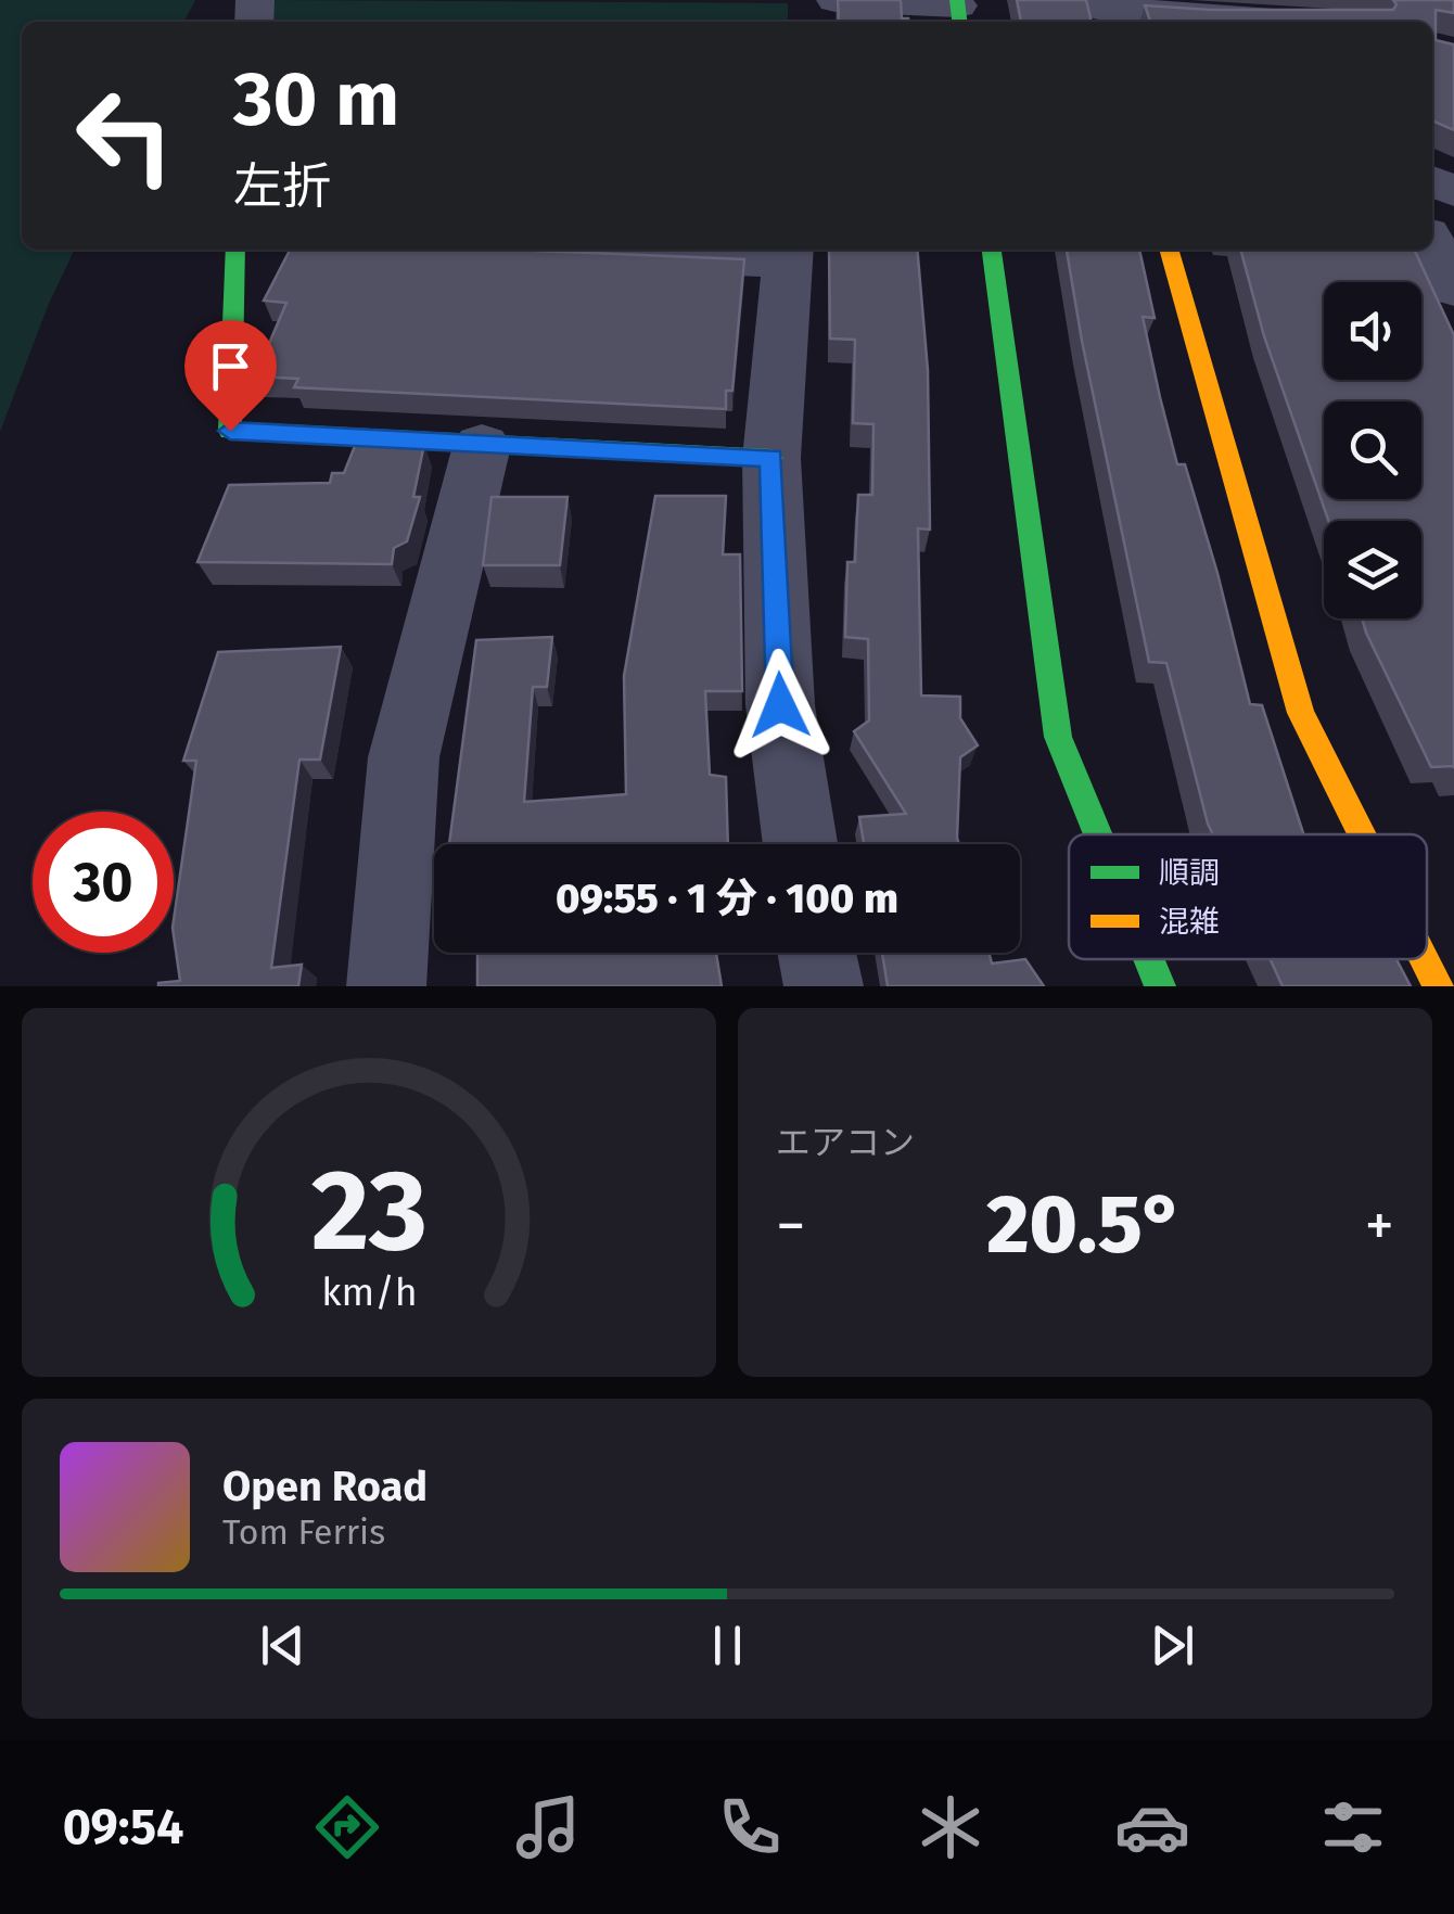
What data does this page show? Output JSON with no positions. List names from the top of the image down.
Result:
{
  "legend": ["順調", "混雑"],
  "page": {
    "turn": ["30 m", "左折"],
    "limit": "30",
    "trip": "09:55 · 1 分 · 100 m",
    "tile": "エアコン",
    "heat": ["−", "20.5°", "+"],
    "song": ["Open Road", "Tom Ferris"],
    "tabs": "09:54",
    "gauge": ["23", "km/h"]
  }
}
